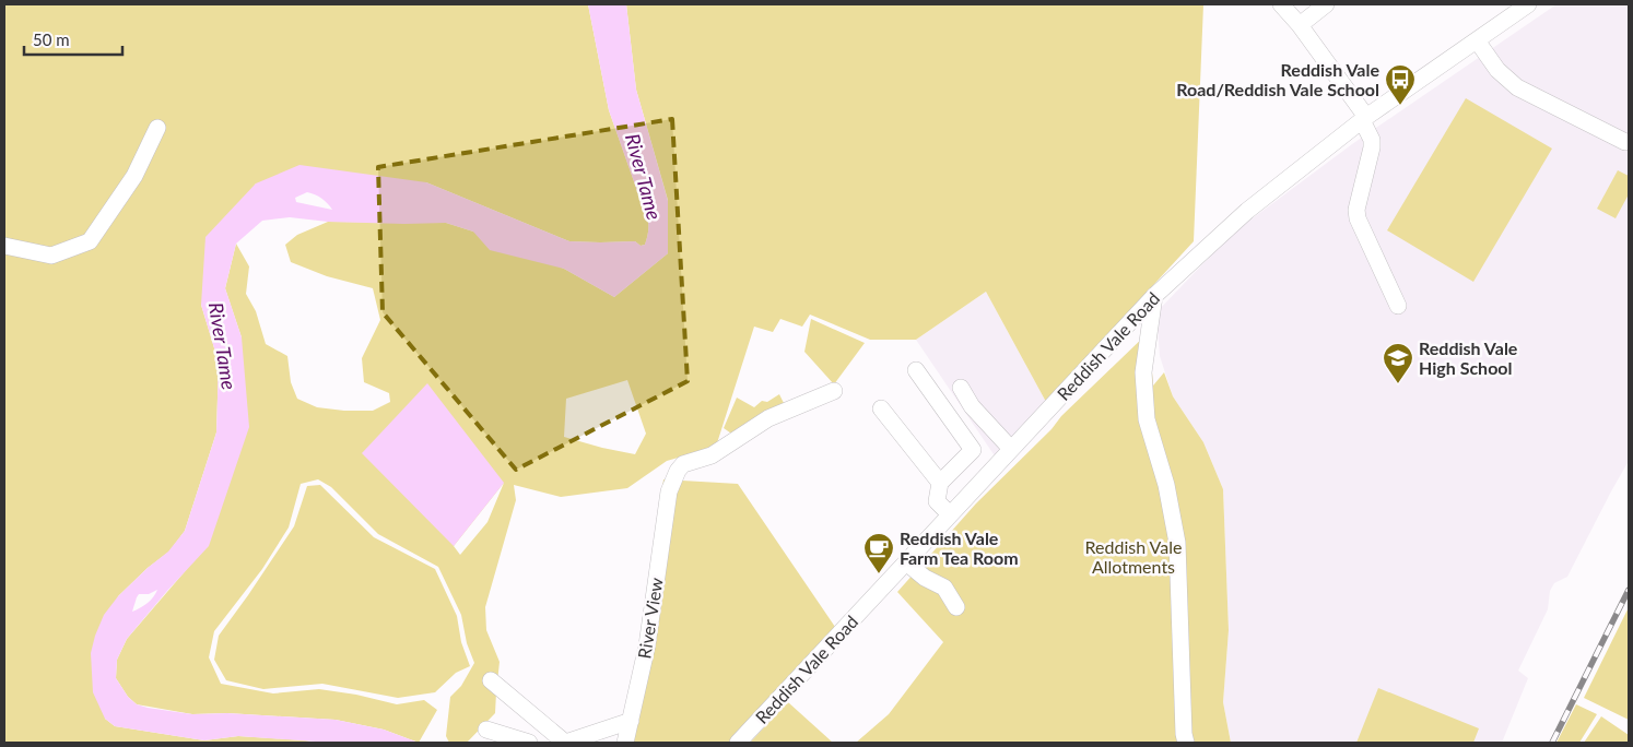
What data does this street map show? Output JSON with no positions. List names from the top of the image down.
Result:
{
  "streets": {
    "street": ["Reddish Vale Road", "River View"]
  },
  "water": ["River Tame"],
  "parks": ["Reddish Vale Allotments"],
  "places": {
    "bus stop": ["Reddish Vale Road/Reddish Vale School"],
    "school or university": ["Reddish Vale High School"],
    "cafe": ["Reddish Vale Farm Tea Room"]
  },
  "scale_bar": "50 m"
}
